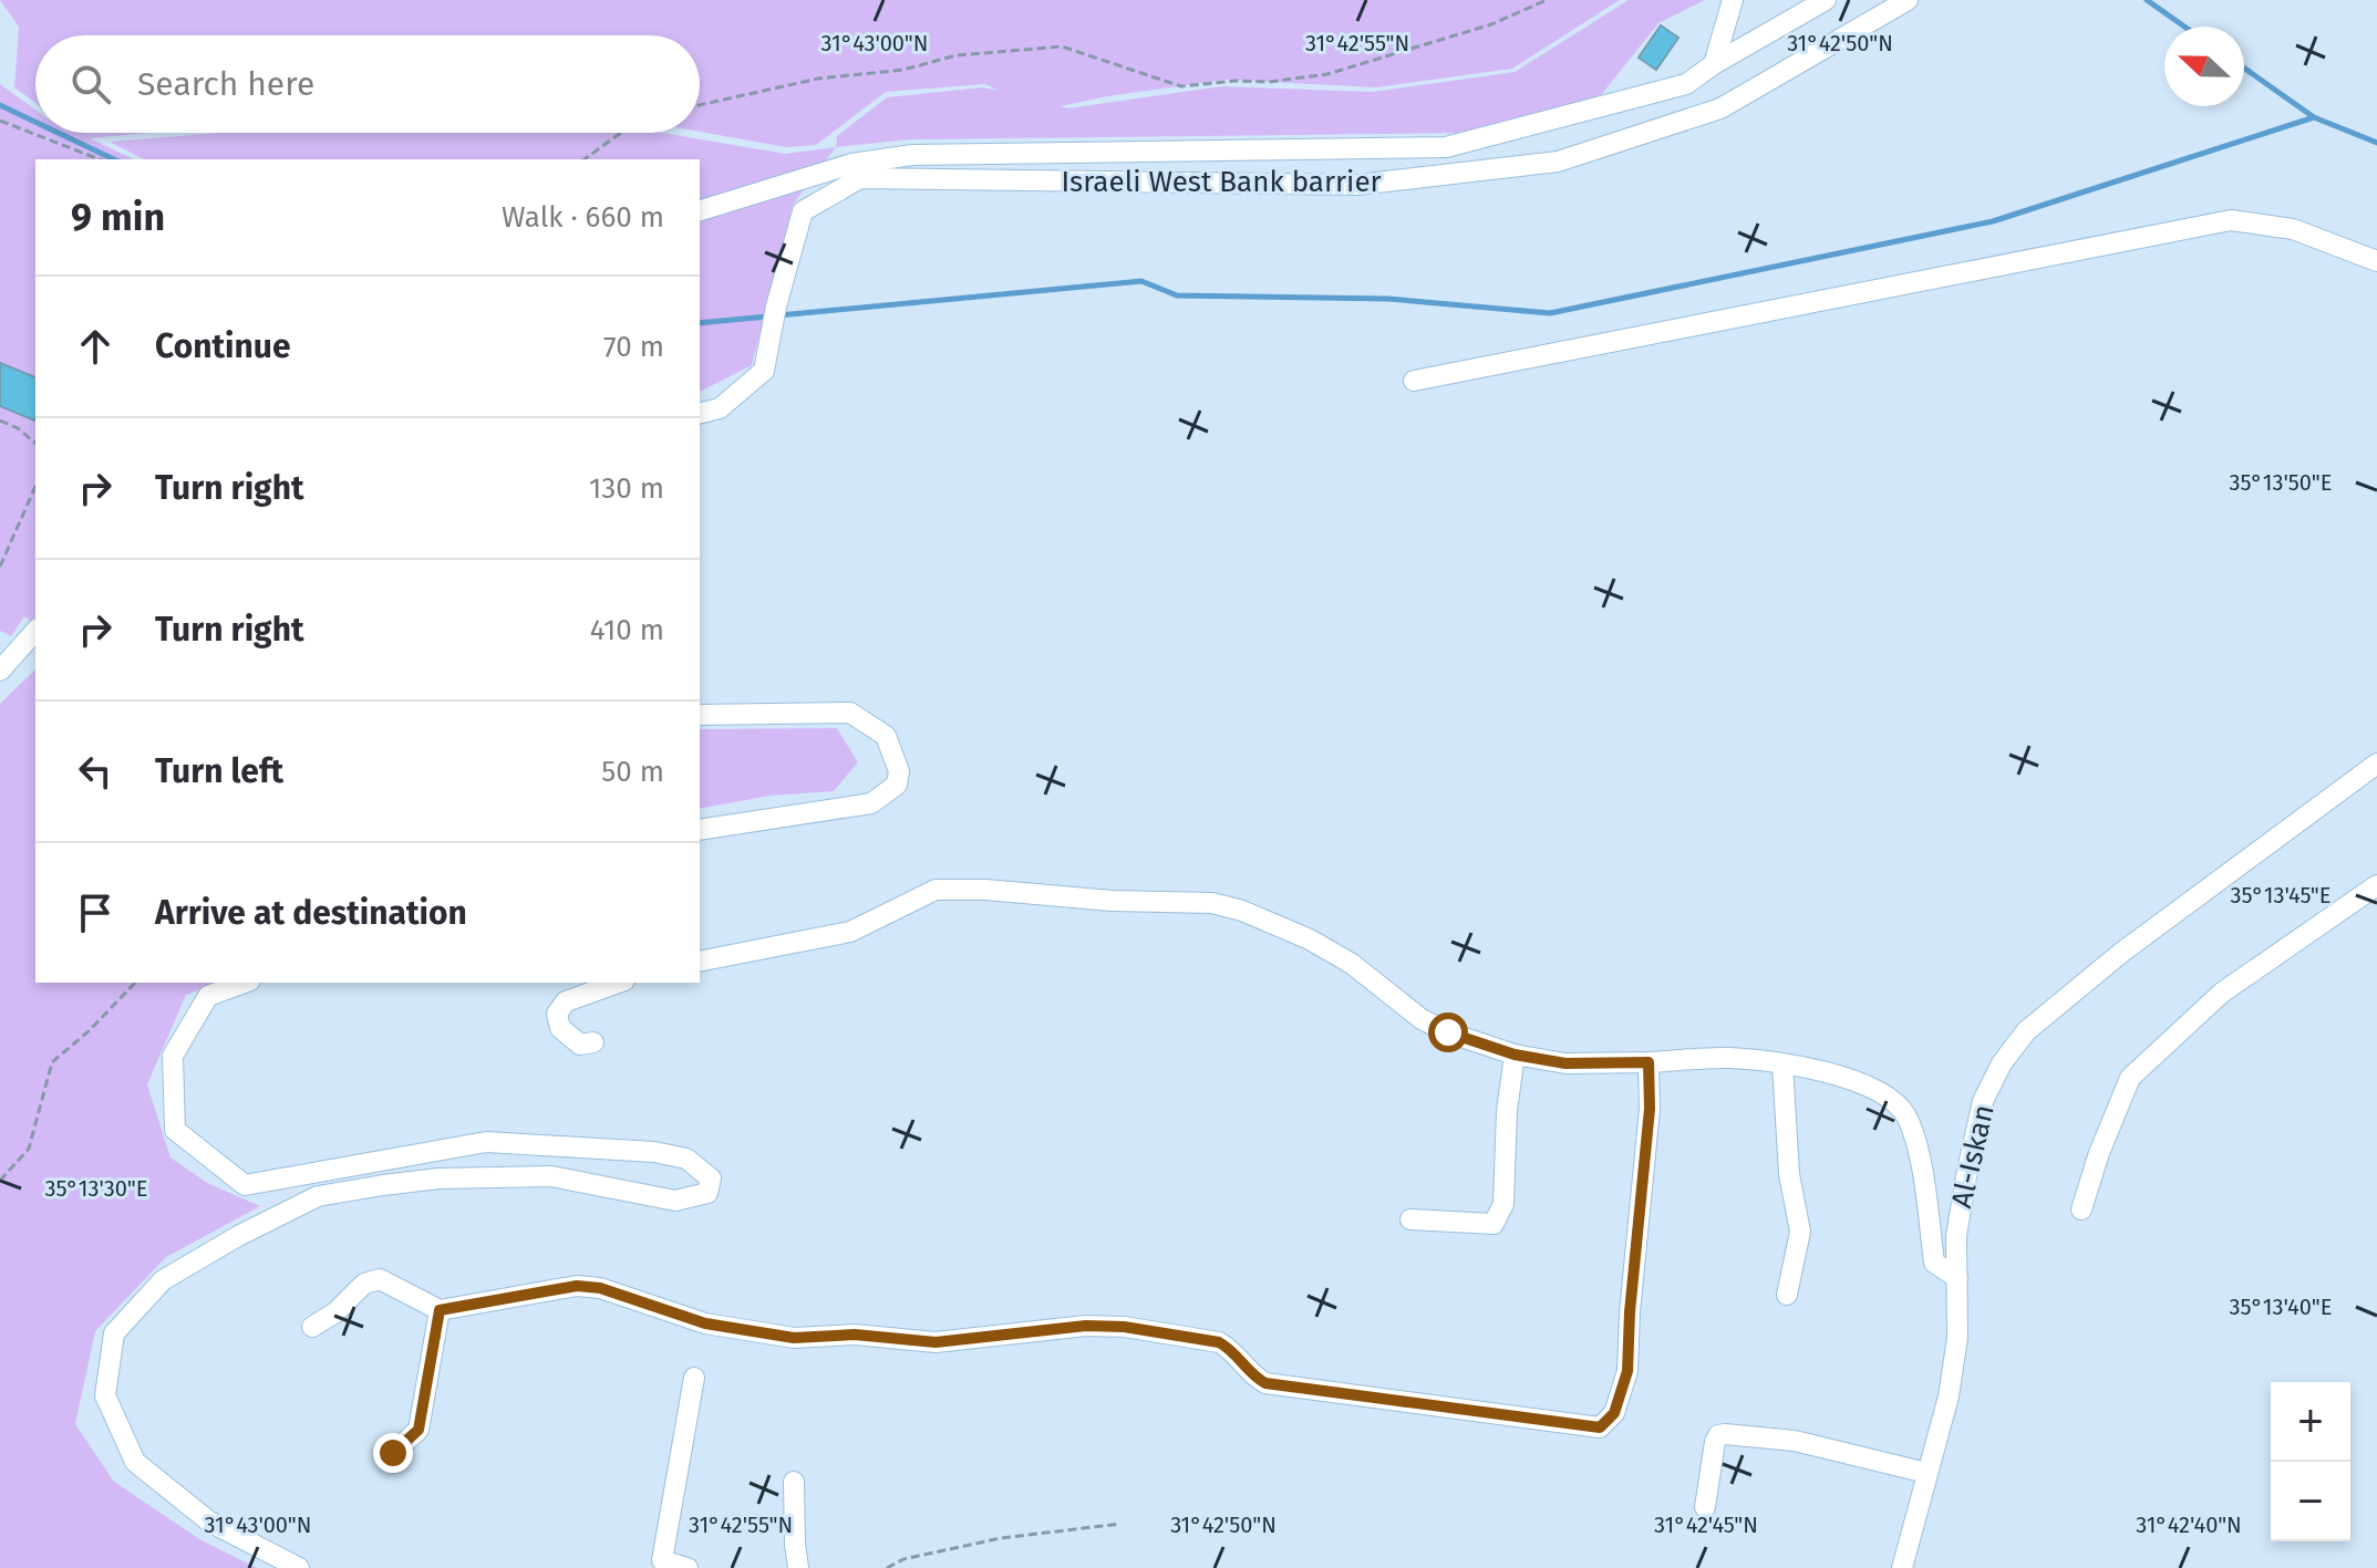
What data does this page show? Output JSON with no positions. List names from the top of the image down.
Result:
{
  "streets": {
    "street": ["Israeli West Bank barrier", "Al-Iskan"]
  },
  "north": "left",
  "page": {
    "search": "Search here",
    "heading": ["9 min", "Walk · 660 m"],
    "list": [
      ["Continue", "70 m"],
      ["Turn right", "130 m"],
      ["Turn right", "410 m"],
      ["Turn left", "50 m"],
      "Arrive at destination"
    ],
    "map_buttons": ["+", "−"]
  },
  "coordinates": [
    "31°43'00\"N",
    "31°42'55\"N",
    "31°42'50\"N",
    "35°13'50\"E",
    "35°13'45\"E",
    "35°13'30\"E",
    "35°13'40\"E",
    "31°42'45\"N",
    "31°42'40\"N"
  ]
}
